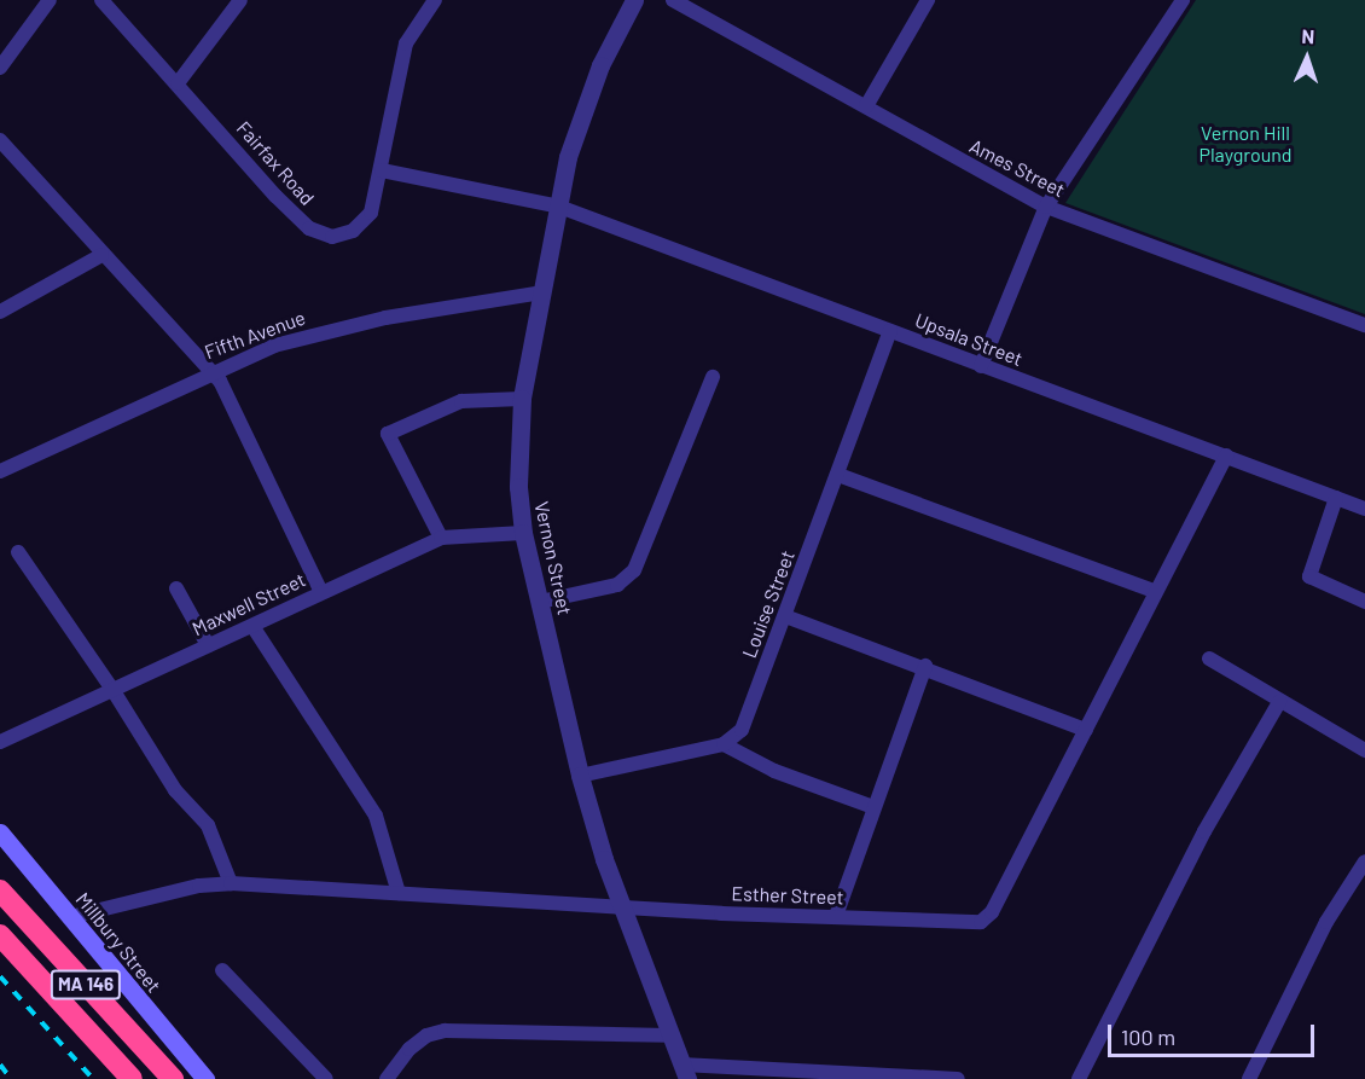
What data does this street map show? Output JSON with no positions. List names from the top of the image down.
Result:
{
  "streets": {
    "highway": ["MA 146"],
    "main road": ["Millbury Street"],
    "street": [
      "Fairfax Road",
      "Ames Street",
      "Fifth Avenue",
      "Upsala Street",
      "Vernon Street",
      "Maxwell Street",
      "Louise Street",
      "Esther Street"
    ]
  },
  "crossings": [
    ["Fairfax Road", "Upsala Street"],
    ["Fifth Avenue", "Vernon Street"],
    ["Upsala Street", "Vernon Street"],
    ["Upsala Street", "Louise Street"],
    ["Upsala Street", "Esther Street"],
    ["Vernon Street", "Maxwell Street"],
    ["Vernon Street", "Esther Street"],
    ["Esther Street", "Millbury Street"]
  ],
  "parks": ["Vernon Hill Playground"],
  "scale_bar": "100 m",
  "north": "top"
}
